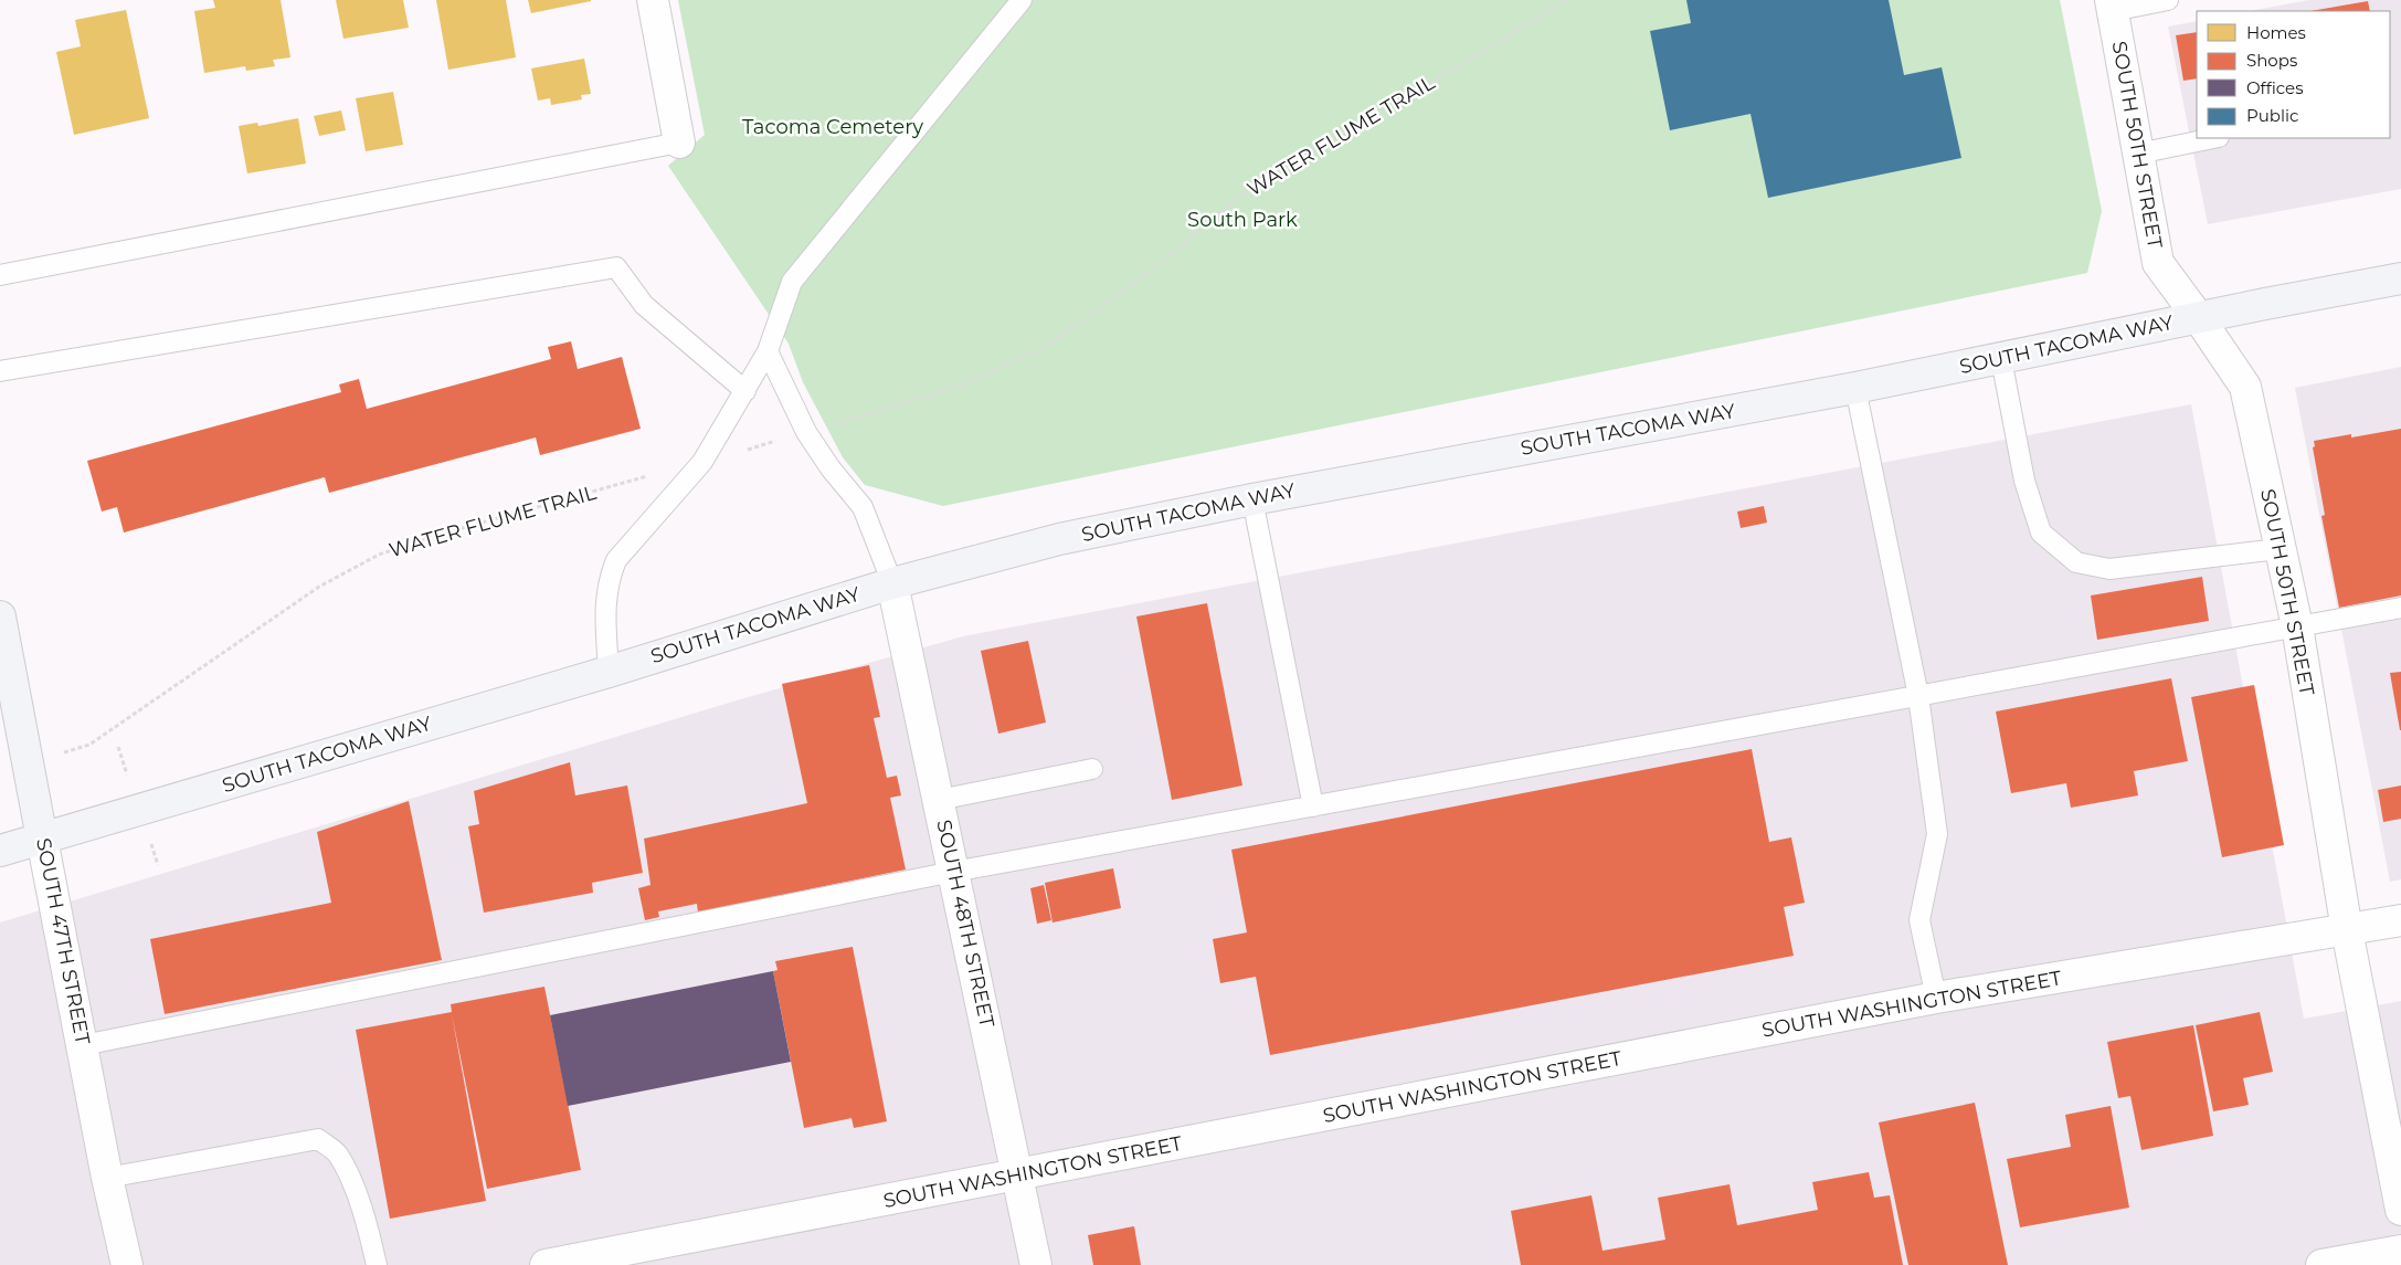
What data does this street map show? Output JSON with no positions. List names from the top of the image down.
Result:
{
  "streets": {
    "main road": ["SOUTH TACOMA WAY", "SOUTH 47TH STREET"],
    "street": ["SOUTH 50TH STREET", "SOUTH 48TH STREET", "SOUTH WASHINGTON STREET"],
    "path": ["WATER FLUME TRAIL"]
  },
  "crossings": [
    ["SOUTH 50TH STREET", "SOUTH TACOMA WAY"],
    ["SOUTH 50TH STREET", "SOUTH WASHINGTON STREET"],
    ["SOUTH TACOMA WAY", "SOUTH 48TH STREET"],
    ["SOUTH TACOMA WAY", "SOUTH 47TH STREET"],
    ["SOUTH 48TH STREET", "SOUTH WASHINGTON STREET"]
  ],
  "parks": ["Tacoma Cemetery", "South Park"],
  "legend": [
    "Homes",
    "Shops",
    "Offices",
    "Public"
  ]
}
